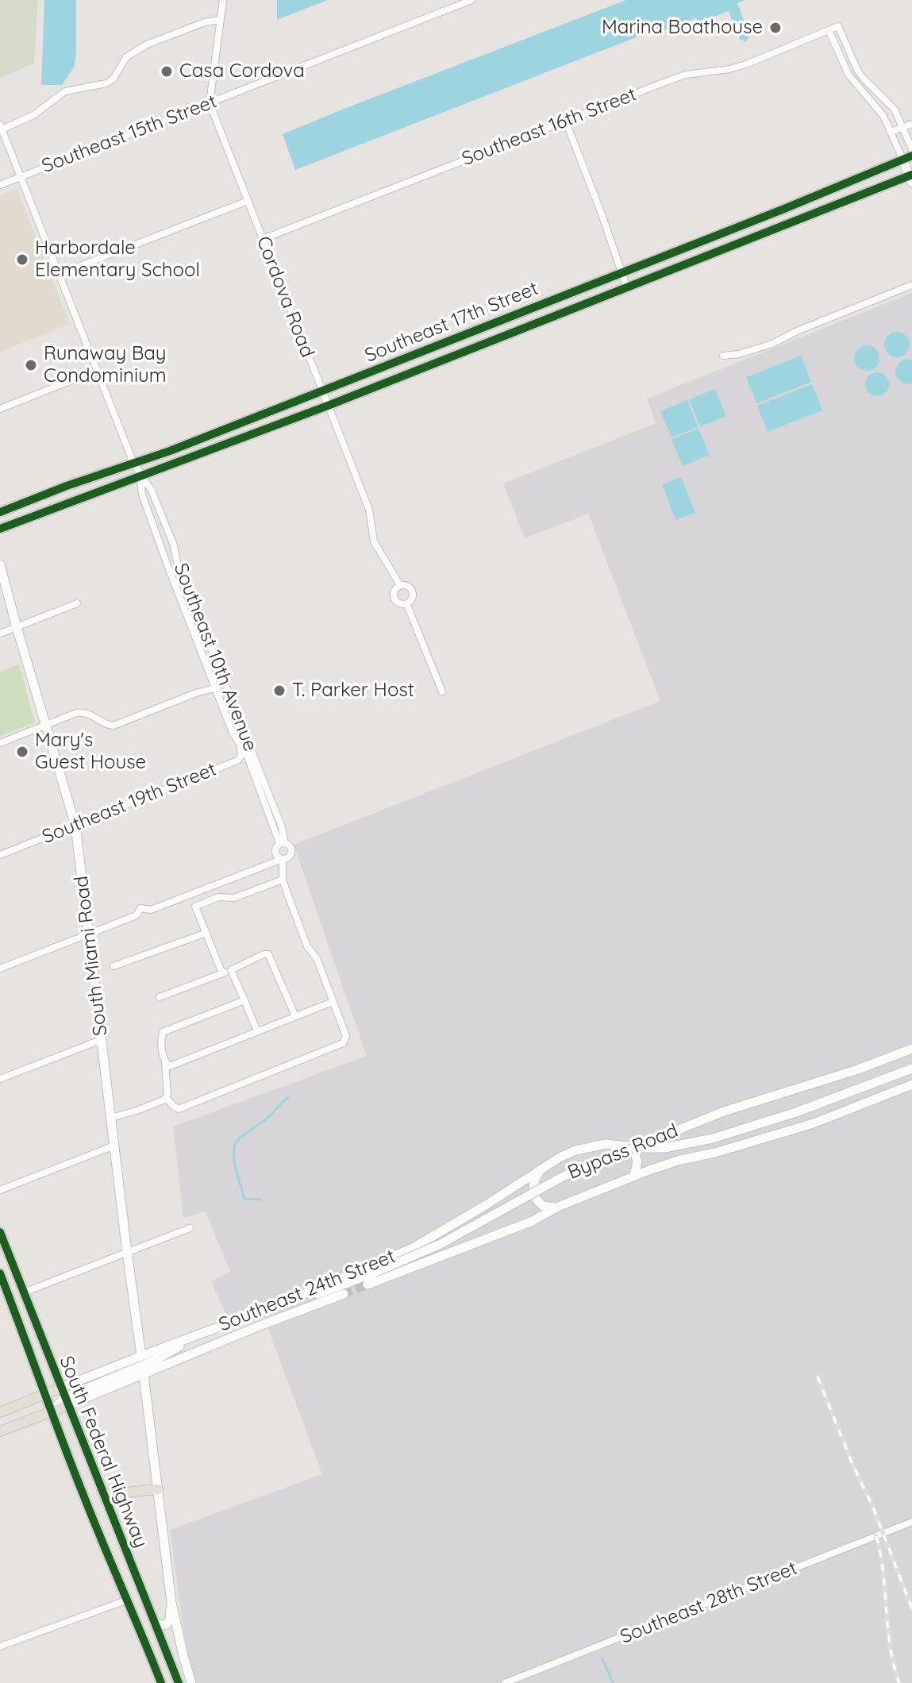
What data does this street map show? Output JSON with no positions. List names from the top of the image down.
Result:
{
  "streets": {
    "main road": ["Southeast 17th Street", "South Federal Highway"],
    "street": [
      "Southeast 16th Street",
      "Southeast 15th Street",
      "Cordova Road",
      "Southeast 10th Avenue",
      "Southeast 19th Street",
      "South Miami Road",
      "Bypass Road",
      "Southeast 24th Street",
      "Southeast 28th Street"
    ]
  },
  "crossings": [
    ["Southeast 16th Street", "Cordova Road"],
    ["Southeast 15th Street", "Cordova Road"],
    ["Southeast 15th Street", "Southeast 10th Avenue"],
    ["Cordova Road", "Southeast 17th Street"],
    ["Southeast 17th Street", "Southeast 10th Avenue"],
    ["Southeast 10th Avenue", "Southeast 19th Street"],
    ["Southeast 19th Street", "South Miami Road"],
    ["South Miami Road", "Southeast 24th Street"],
    ["Bypass Road", "Southeast 24th Street"],
    ["Southeast 24th Street", "South Federal Highway"]
  ],
  "places": [
    "Marina Boathouse",
    "Casa Cordova",
    "Harbordale Elementary School",
    "Runaway Bay Condominium",
    "T. Parker Host",
    "Mary's Guest House"
  ]
}
